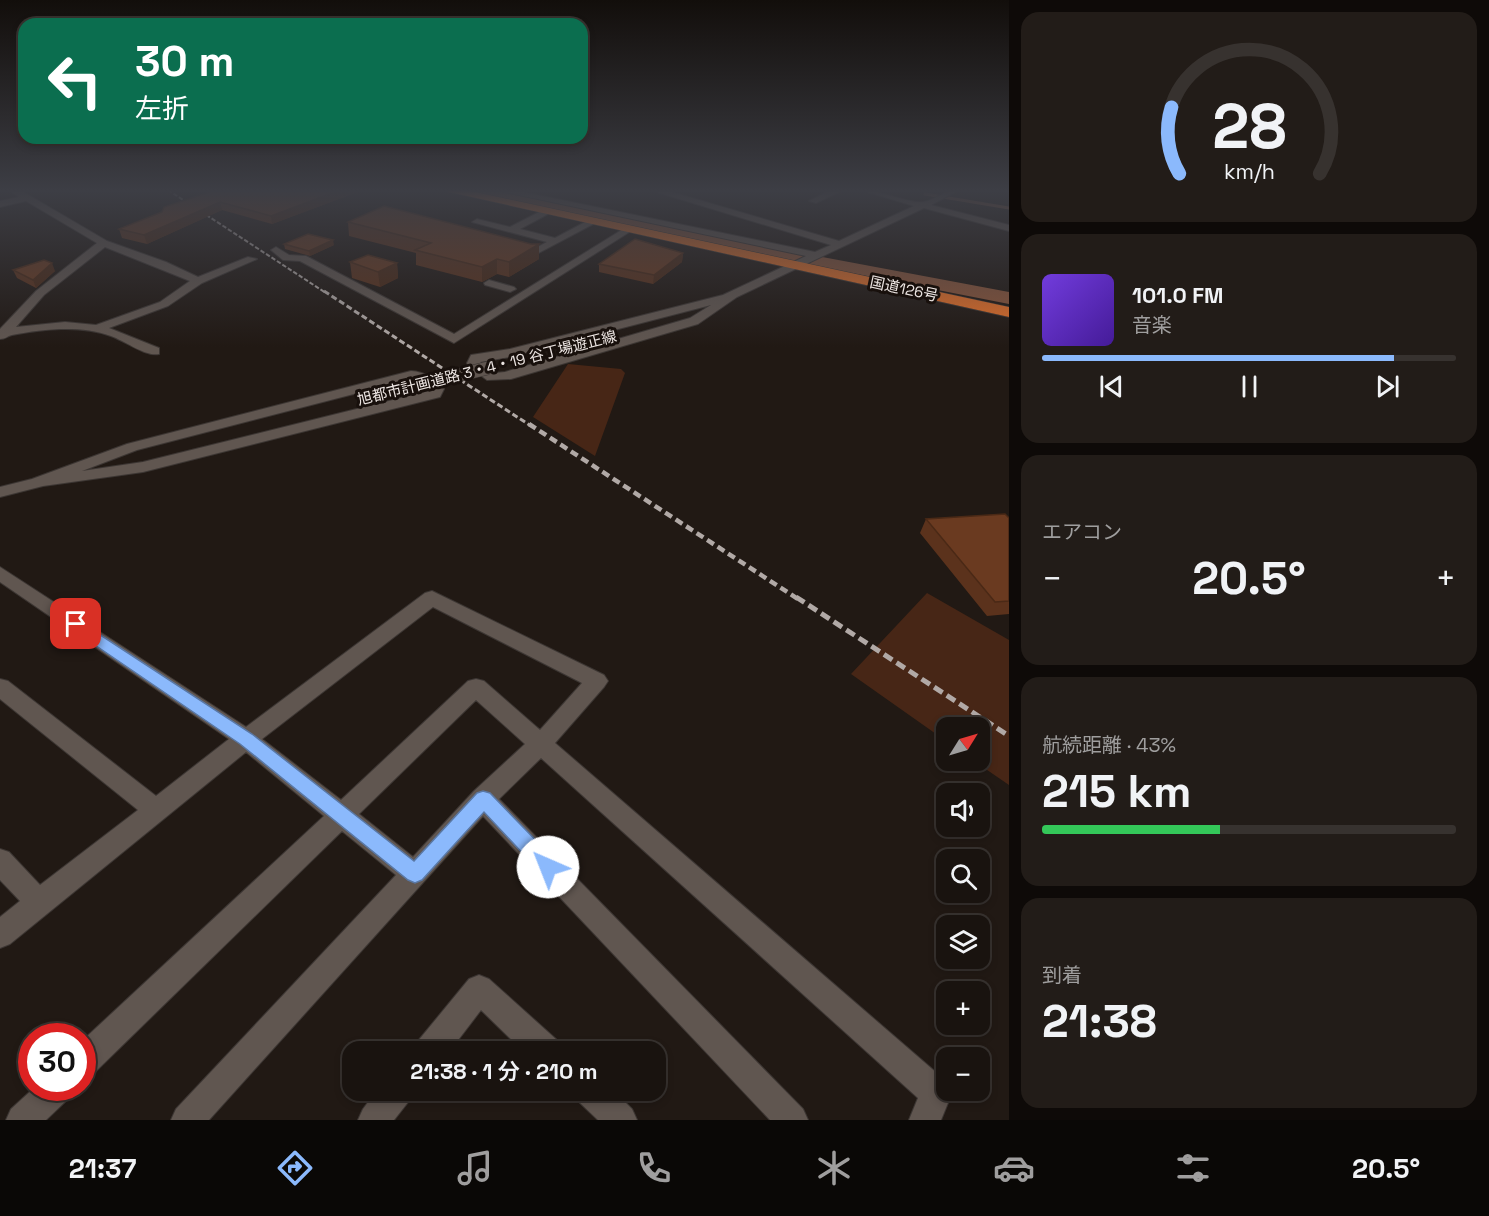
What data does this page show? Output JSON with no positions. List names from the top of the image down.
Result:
{
  "streets": {
    "highway": ["国道126号"],
    "street": ["旭都市計画道路 3・4・19 谷丁場遊正線"]
  },
  "crossings": [
    ["国道126号", "旭都市計画道路 3・4・19 谷丁場遊正線"]
  ],
  "north": "top right",
  "page": {
    "turn": ["30 m", "左折"],
    "song": ["101.0 FM", "音楽"],
    "tile": [
      "エアコン",
      ["航続距離 · 43%", "215 km"],
      ["到着", "21:38"]
    ],
    "heat": ["−", "20.5°", "+"],
    "map_buttons": ["+", "−"],
    "limit": "30",
    "trip": "21:38 · 1 分 · 210 m",
    "tabs": ["21:37", "20.5°"],
    "gauge": ["28", "km/h"]
  }
}
